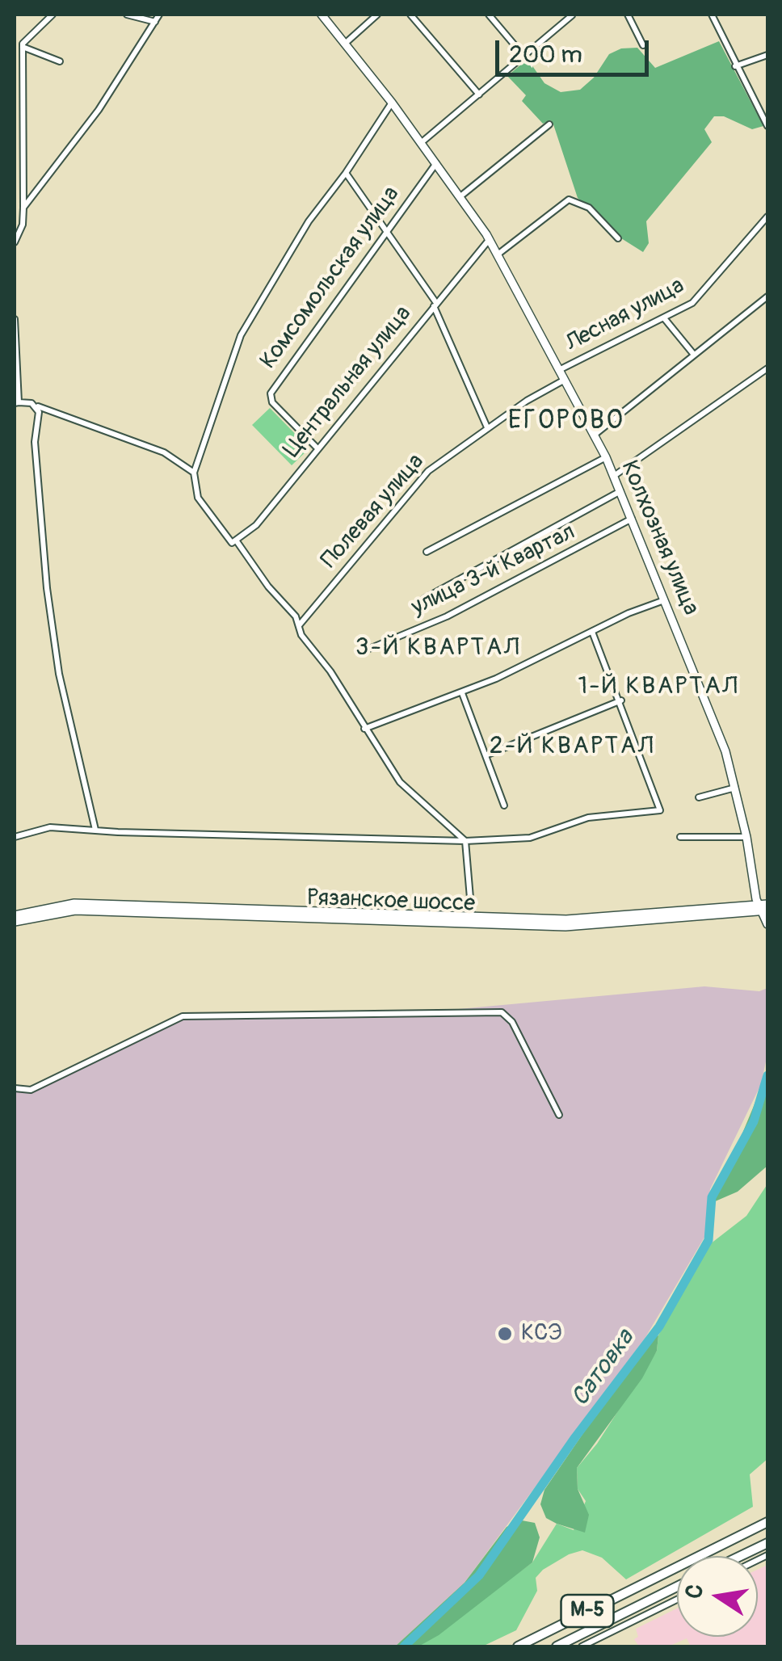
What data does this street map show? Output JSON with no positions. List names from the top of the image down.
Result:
{
  "streets": {
    "highway": ["М-5"],
    "main road": ["Колхозная улица", "Рязанское шоссе"],
    "street": [
      "Комсомольская улица",
      "Лесная улица",
      "Центральная улица",
      "Полевая улица",
      "улица 3-й Квартал"
    ]
  },
  "crossings": [
    ["Комсомольская улица", "Центральная улица"],
    ["Комсомольская улица", "Колхозная улица"],
    ["Лесная улица", "Колхозная улица"],
    ["Центральная улица", "Колхозная улица"],
    ["Полевая улица", "Колхозная улица"],
    ["Колхозная улица", "улица 3-й Квартал"],
    ["Колхозная улица", "Рязанское шоссе"]
  ],
  "districts": [
    "ЕГОРОВО",
    "3-Й КВАРТАЛ",
    "1-Й КВАРТАЛ",
    "2-Й КВАРТАЛ"
  ],
  "water": ["Сатовка"],
  "places": ["КСЭ"],
  "scale_bar": "200 m",
  "north": "left"
}
